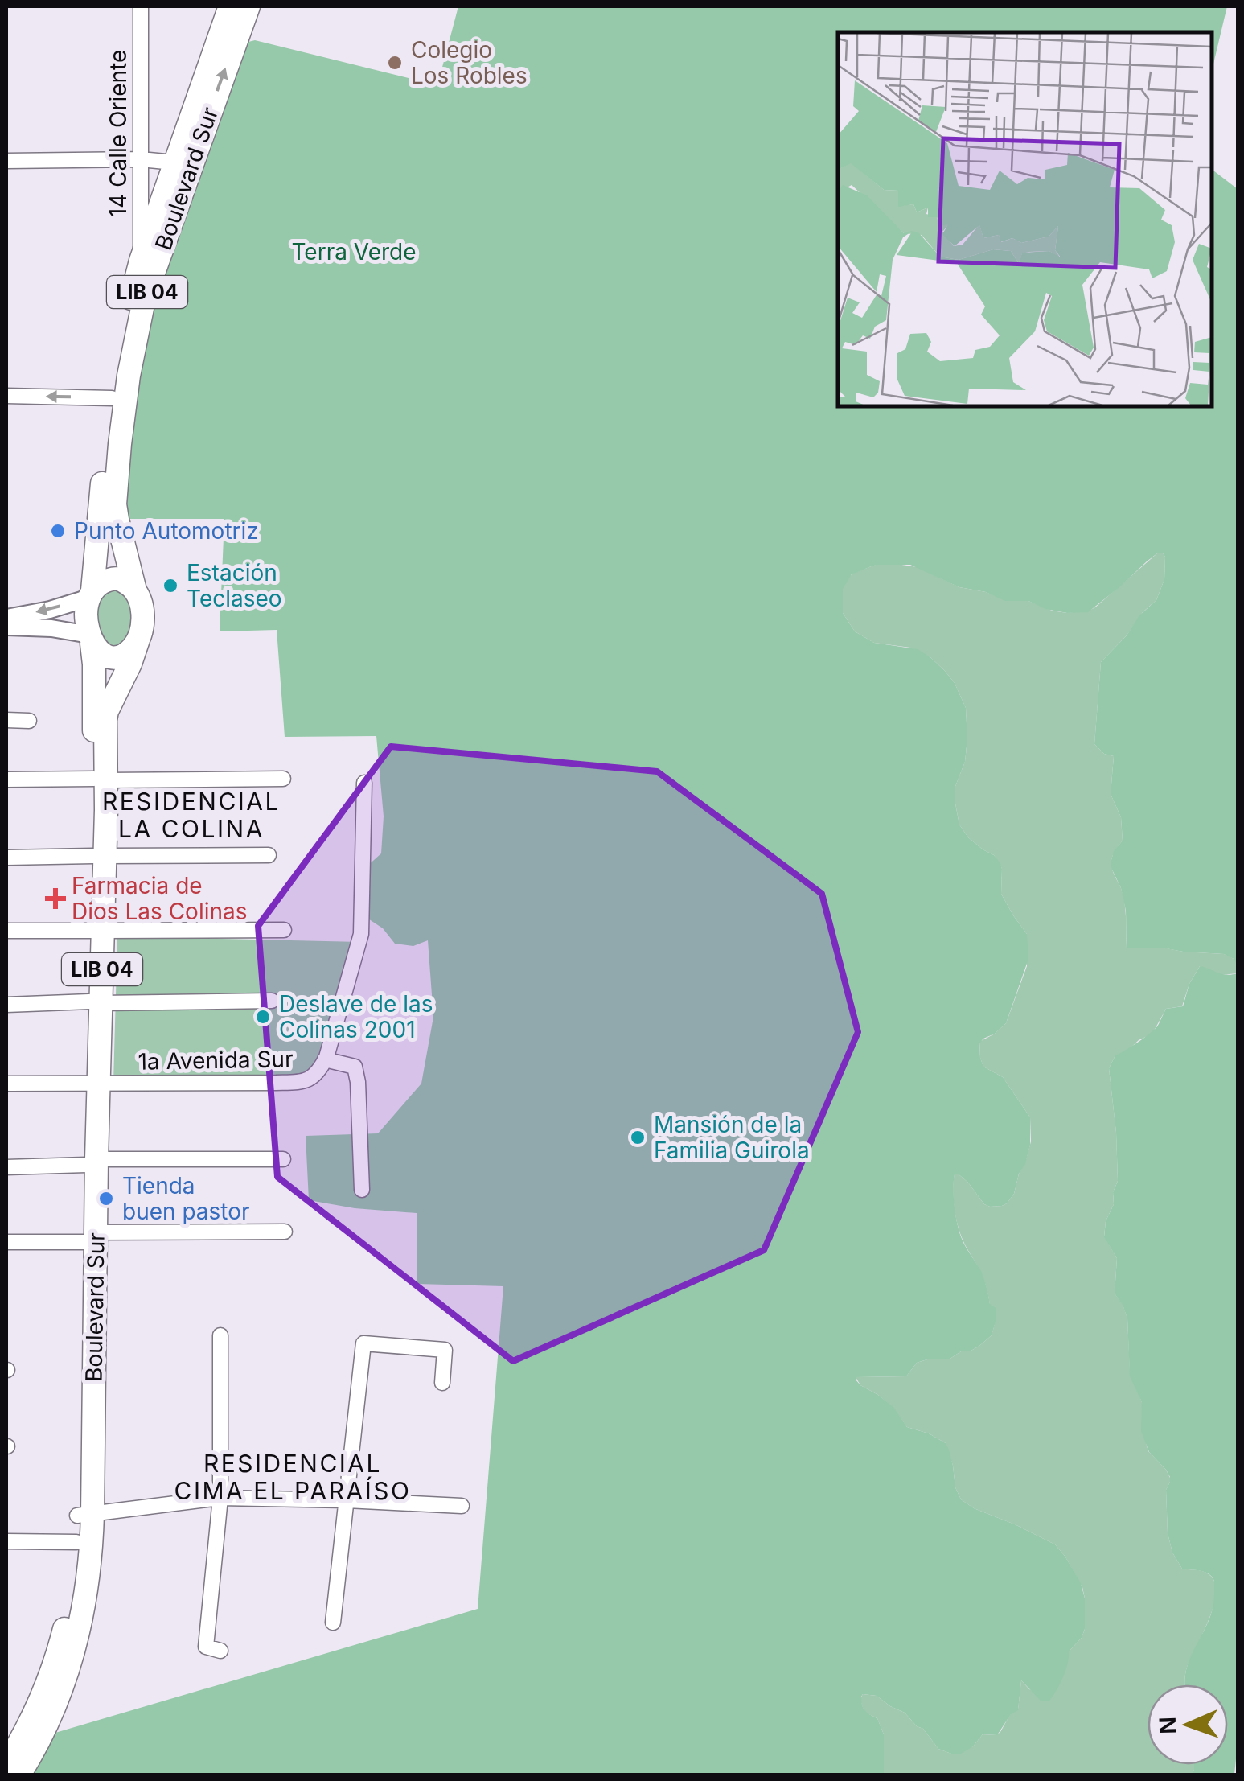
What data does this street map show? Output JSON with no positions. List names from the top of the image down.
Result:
{
  "streets": {
    "highway": ["Boulevard Sur", "LIB 04"],
    "street": ["14 Calle Oriente", "1a Avenida Sur"]
  },
  "crossings": [
    ["14 Calle Oriente", "Boulevard Sur"],
    ["Boulevard Sur", "LIB 04"],
    ["Boulevard Sur", "1a Avenida Sur"]
  ],
  "districts": ["RESIDENCIAL LA COLINA", "RESIDENCIAL CIMA EL PARAÍSO"],
  "parks": ["Terra Verde"],
  "places": {
    "other": [
      "Colegio Los Robles",
      "Punto Automotriz",
      "Estación Teclaseo",
      "Deslave de las Colinas 2001",
      "Mansión de la Familia Guirola",
      "Tienda buen pastor"
    ],
    "health": ["Farmacia de Dios Las Colinas"]
  },
  "north": "left"
}
